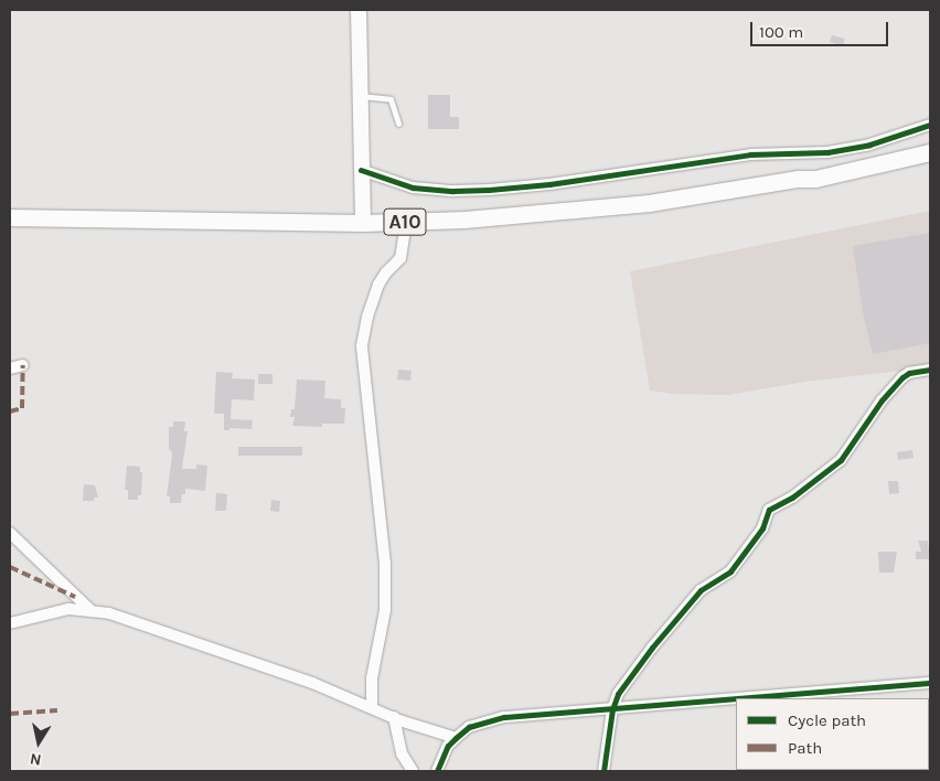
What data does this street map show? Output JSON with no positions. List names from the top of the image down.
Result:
{
  "streets": {
    "main road": ["A10"]
  },
  "legend": ["Cycle path", "Path"],
  "scale_bar": "100 m",
  "north": "bottom"
}
